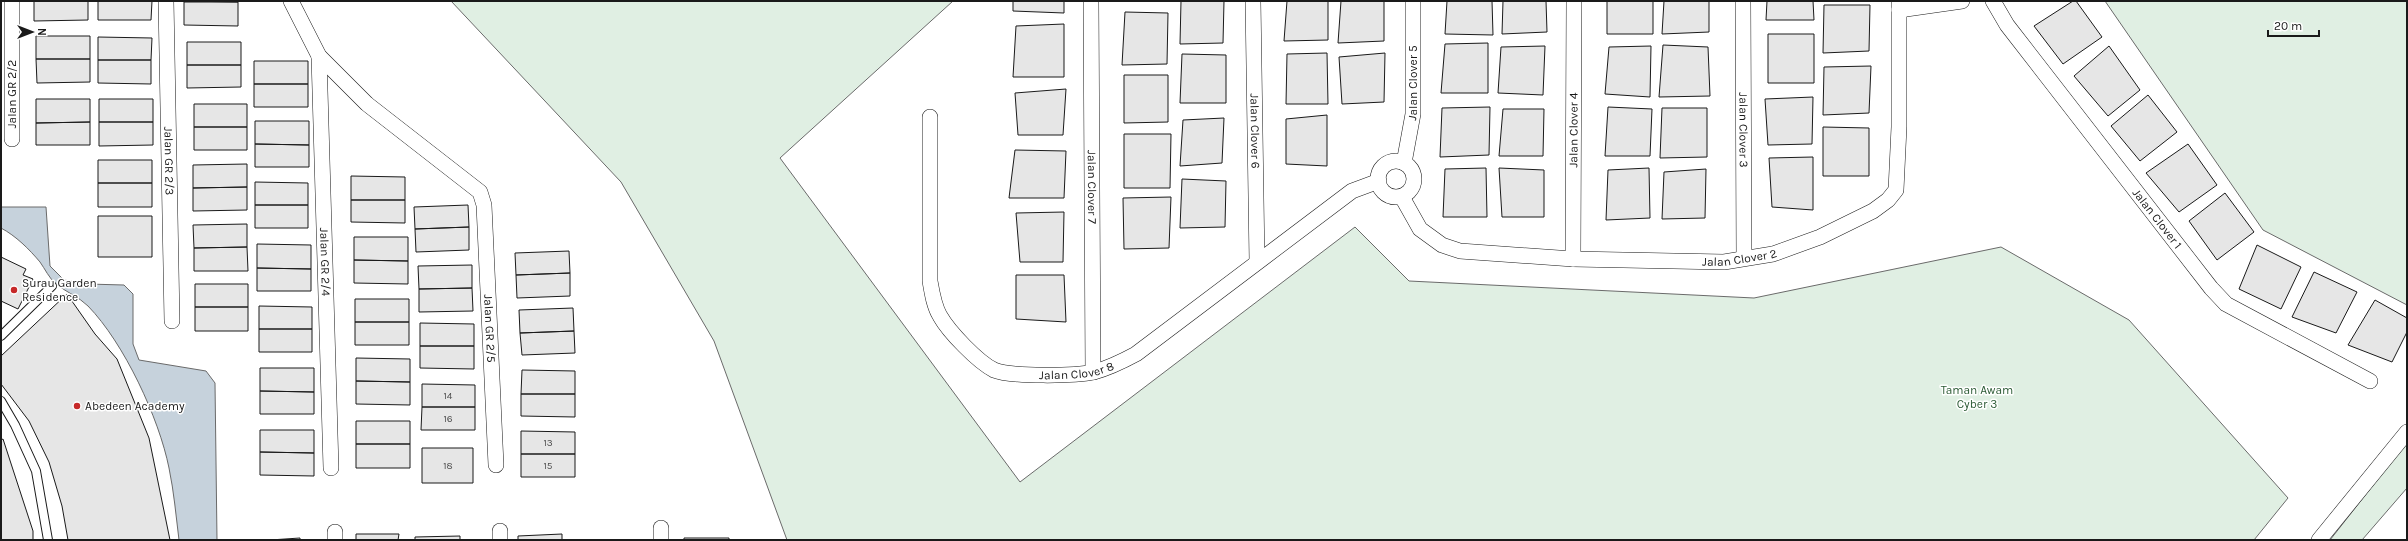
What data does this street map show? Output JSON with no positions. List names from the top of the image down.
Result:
{
  "streets": {
    "street": [
      "Jalan Clover 5",
      "Jalan GR 2/2",
      "Jalan Clover 4",
      "Jalan Clover 3",
      "Jalan Clover 6",
      "Jalan GR 2/3",
      "Jalan Clover 7",
      "Jalan Clover 1",
      "Jalan Clover 2",
      "Jalan GR 2/4",
      "Jalan GR 2/5",
      "Jalan Clover 8"
    ]
  },
  "crossings": [
    ["Jalan Clover 5", "Jalan Clover 2"],
    ["Jalan Clover 5", "Jalan Clover 8"],
    ["Jalan Clover 4", "Jalan Clover 2"],
    ["Jalan Clover 3", "Jalan Clover 2"],
    ["Jalan Clover 6", "Jalan Clover 8"],
    ["Jalan Clover 7", "Jalan Clover 8"],
    ["Jalan Clover 2", "Jalan Clover 8"],
    ["Jalan GR 2/4", "Jalan GR 2/5"]
  ],
  "parks": ["Taman Awam Cyber 3"],
  "places": ["Surau Garden Residence", "Abedeen Academy"],
  "house_numbers": [
    "14",
    "16",
    "13",
    "18",
    "15"
  ],
  "scale_bar": "20 m",
  "north": "right"
}
